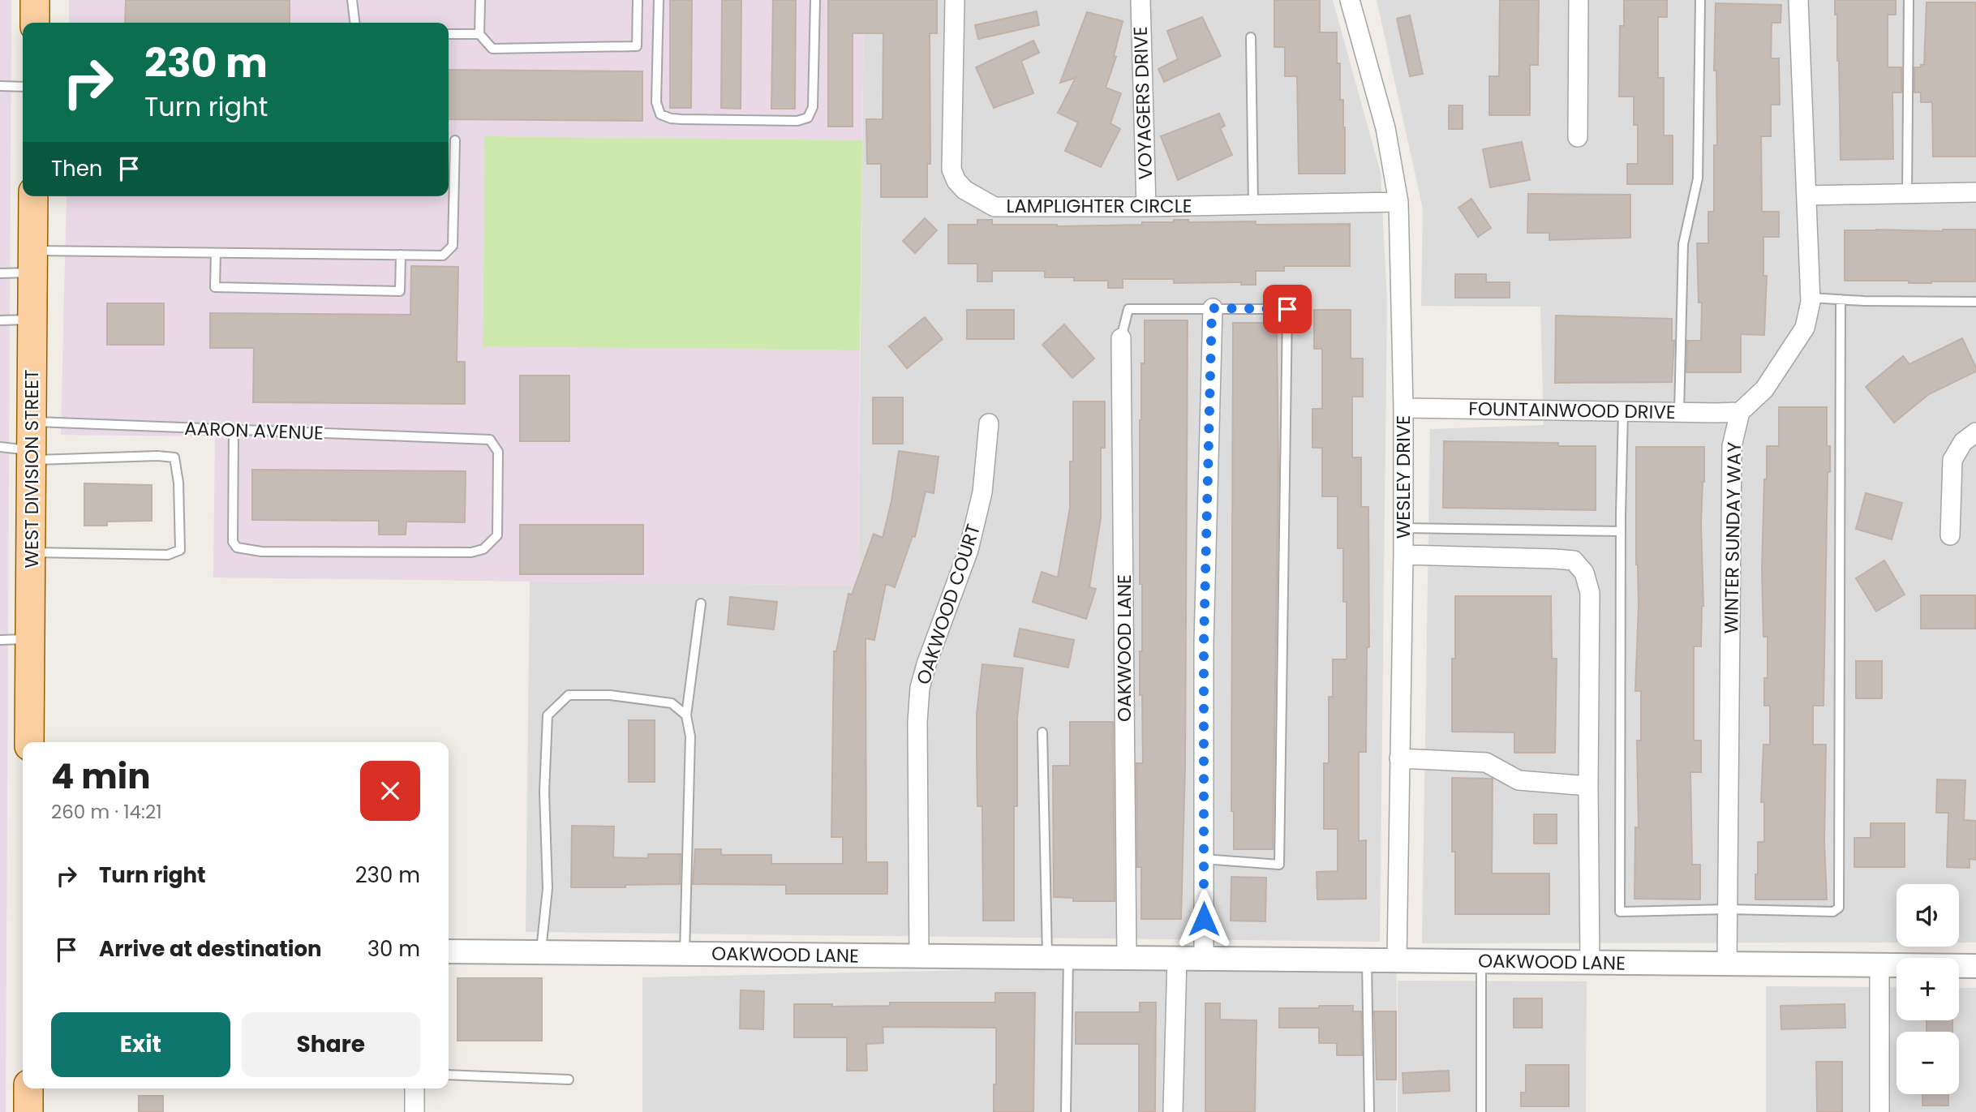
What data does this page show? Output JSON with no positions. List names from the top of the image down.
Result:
{
  "streets": {
    "main road": ["WEST DIVISION STREET"],
    "street": [
      "VOYAGERS DRIVE",
      "LAMPLIGHTER CIRCLE",
      "FOUNTAINWOOD DRIVE",
      "WESLEY DRIVE",
      "WINTER SUNDAY WAY",
      "OAKWOOD COURT",
      "OAKWOOD LANE"
    ],
    "lane": ["AARON AVENUE"]
  },
  "crossings": [
    ["VOYAGERS DRIVE", "LAMPLIGHTER CIRCLE"],
    ["LAMPLIGHTER CIRCLE", "WESLEY DRIVE"],
    ["FOUNTAINWOOD DRIVE", "WESLEY DRIVE"],
    ["FOUNTAINWOOD DRIVE", "WINTER SUNDAY WAY"],
    ["AARON AVENUE", "WEST DIVISION STREET"],
    ["WESLEY DRIVE", "OAKWOOD LANE"],
    ["WINTER SUNDAY WAY", "OAKWOOD LANE"],
    ["OAKWOOD COURT", "OAKWOOD LANE"]
  ],
  "page": {
    "turn": ["230 m", "Turn right"],
    "then": "Then",
    "heading": ["4 min", "260 m · 14:21"],
    "list": [
      {
        "name": "Turn right",
        "value": "230 m"
      },
      {
        "name": "Arrive at destination",
        "value": "30 m"
      }
    ],
    "map_buttons": ["+", "−"],
    "buttons": ["Exit", "Share"]
  }
}
